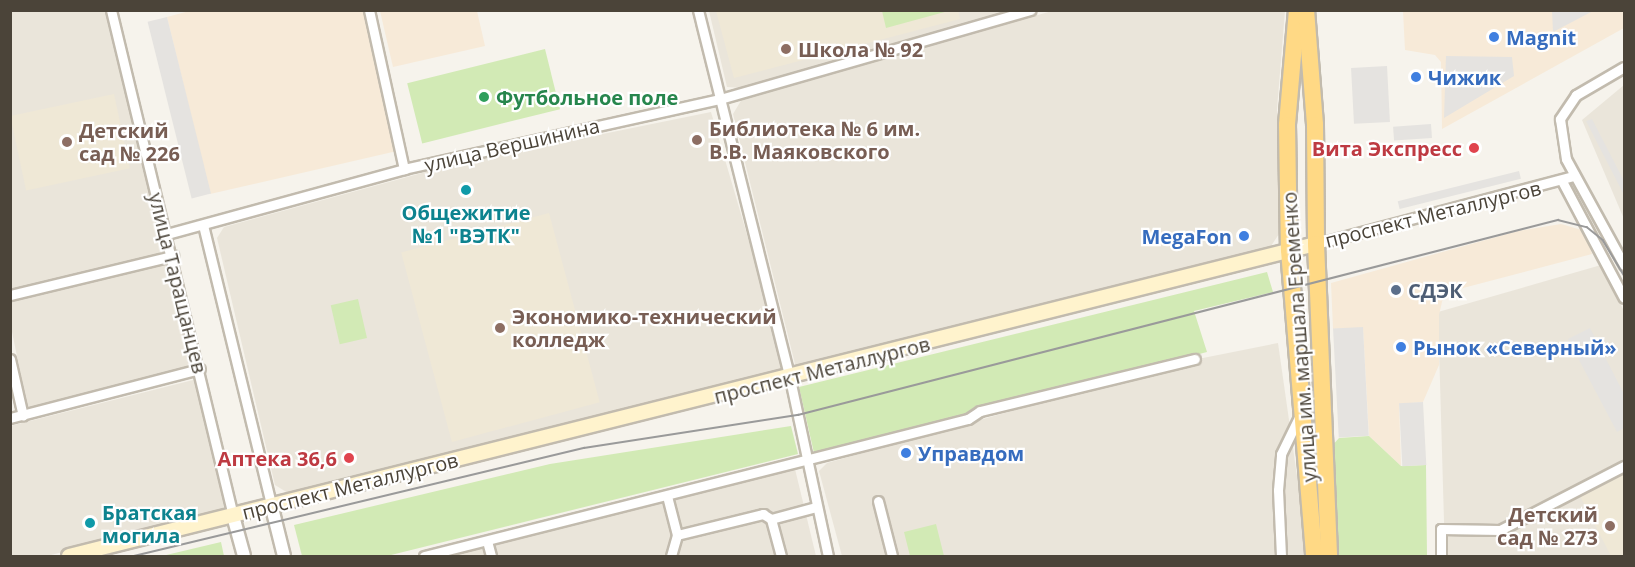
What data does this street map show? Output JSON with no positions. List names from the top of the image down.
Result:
{
  "streets": {
    "highway": ["улица им. маршала Еременко"],
    "main road": ["проспект Металлургов"],
    "street": ["улица Вершинина", "улица Таращанцев"]
  },
  "crossings": [
    ["улица Вершинина", "улица Таращанцев"],
    ["проспект Металлургов", "улица Таращанцев"],
    ["проспект Металлургов", "улица им. маршала Еременко"]
  ],
  "places": [
    "Magnit",
    "Школа № 92",
    "Чижик",
    "Футбольное поле",
    "Библиотека № 6 им. В.В. Маяковского",
    "Детский сад № 226",
    "Вита Экспресс",
    "Общежитие №1 \"ВЭТК\"",
    "MegaFon",
    "СДЭК",
    "Экономико-технический колледж",
    "Рынок «Северный»",
    "Управдом",
    "Аптека 36,6",
    "Братская могила",
    "Детский сад № 273"
  ]
}
